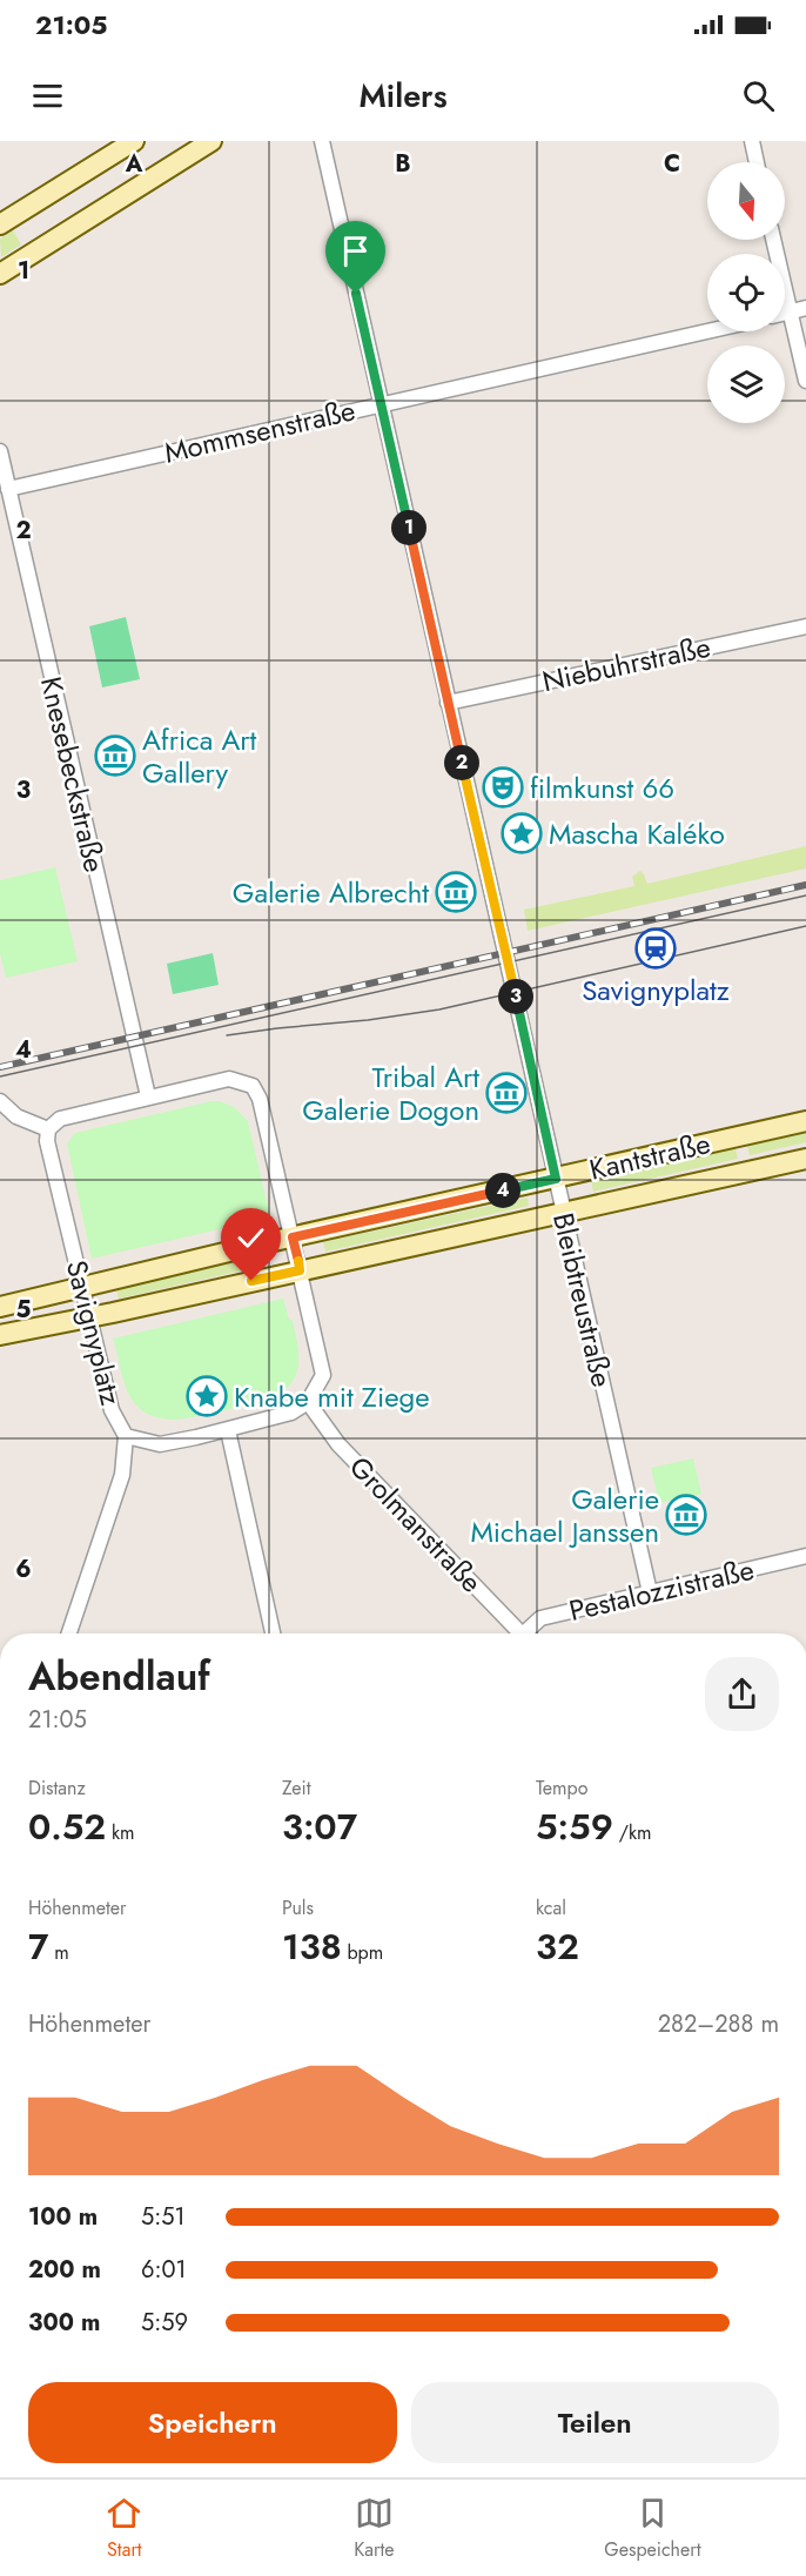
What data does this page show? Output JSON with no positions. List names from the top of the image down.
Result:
{
  "streets": {
    "main road": ["Kantstraße"],
    "street": [
      "Mommsenstraße",
      "Niebuhrstraße",
      "Knesebeckstraße",
      "Bleibtreustraße",
      "Savignyplatz",
      "Grolmanstraße",
      "Pestalozzistraße"
    ]
  },
  "crossings": [
    ["Mommsenstraße", "Knesebeckstraße"],
    ["Mommsenstraße", "Bleibtreustraße"],
    ["Niebuhrstraße", "Bleibtreustraße"],
    ["Kantstraße", "Bleibtreustraße"],
    ["Kantstraße", "Savignyplatz"],
    ["Bleibtreustraße", "Pestalozzistraße"],
    ["Savignyplatz", "Grolmanstraße"]
  ],
  "places": {
    "museum": [
      "Africa Art Gallery",
      "Galerie Albrecht",
      "Tribal Art Galerie Dogon",
      "Galerie Michael Janssen"
    ],
    "theatre": ["filmkunst 66"],
    "place": ["Mascha Kaléko", "Knabe mit Ziege"],
    "station": ["Savignyplatz"]
  },
  "north": "bottom",
  "page": {
    "status": "21:05",
    "header": "Milers",
    "pins": [
      "1",
      "2",
      "3",
      "4"
    ],
    "heading": ["Abendlauf", "21:05"],
    "stats": [
      ["Distanz", "0.52 km"],
      ["Zeit", "3:07"],
      ["Tempo", "5:59 /km"],
      ["Höhenmeter", "7 m"],
      ["Puls", "138 bpm"],
      ["kcal", "32"]
    ],
    "chart": ["Höhenmeter", "282–288 m"],
    "list": [
      {
        "name": "100 m",
        "note": "5:51"
      },
      {
        "name": "200 m",
        "note": "6:01"
      },
      {
        "name": "300 m",
        "note": "5:59"
      }
    ],
    "buttons": ["Speichern", "Teilen"],
    "tabs": ["Start", "Karte", "Gespeichert"]
  },
  "grid": {
    "columns": ["A", "B", "C"],
    "rows": [
      "1",
      "2",
      "3",
      "4",
      "5",
      "6"
    ]
  }
}
